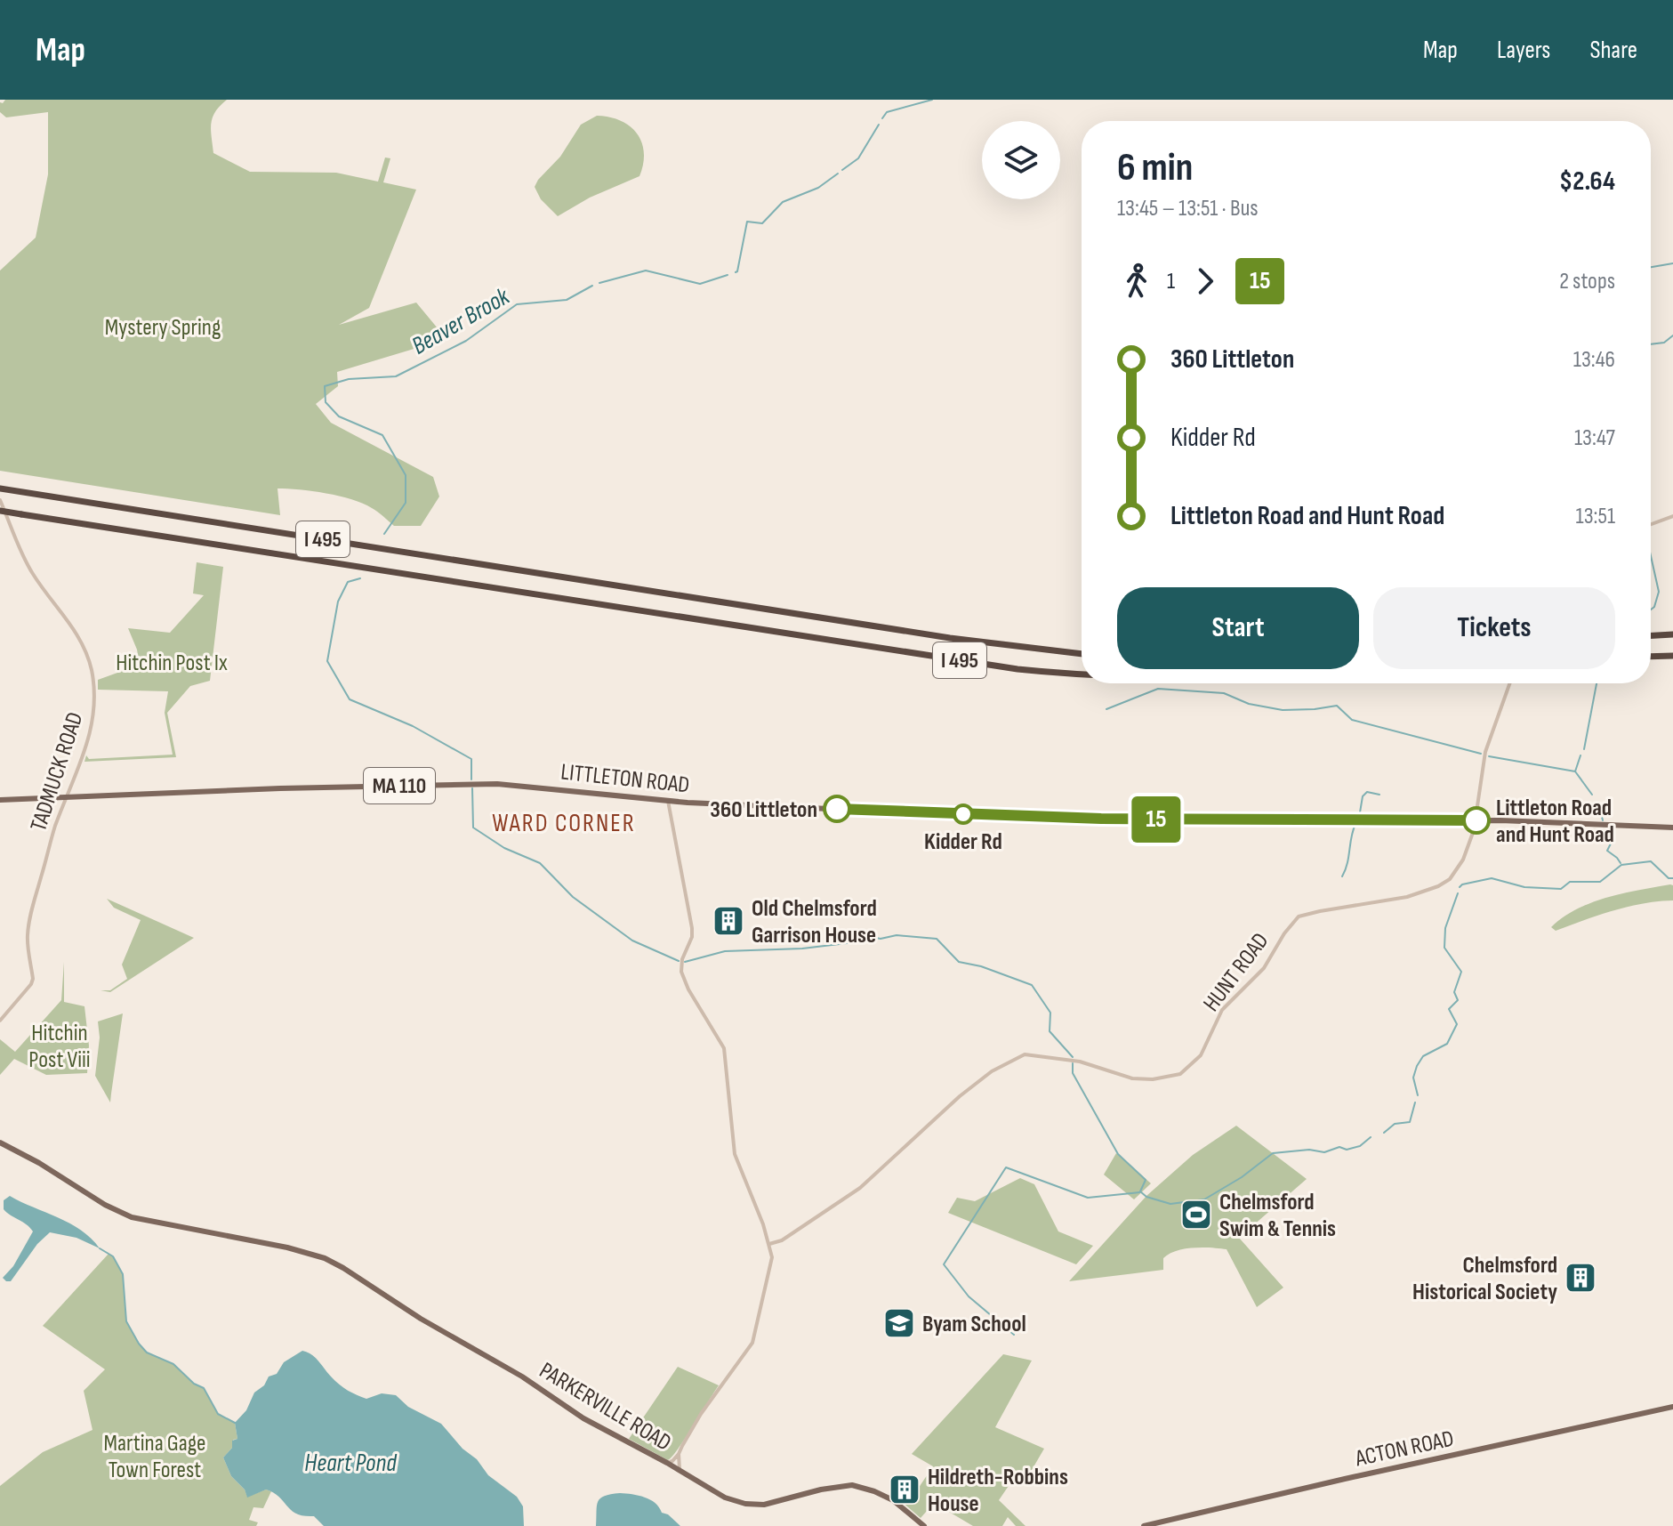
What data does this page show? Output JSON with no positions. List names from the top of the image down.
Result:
{
  "streets": {
    "highway": ["I 495"],
    "main road": [
      "LITTLETON ROAD",
      "MA 110",
      "PARKERVILLE ROAD",
      "ACTON ROAD"
    ],
    "street": ["TADMUCK ROAD", "HUNT ROAD"]
  },
  "crossings": [
    ["TADMUCK ROAD", "LITTLETON ROAD"],
    ["LITTLETON ROAD", "HUNT ROAD"]
  ],
  "districts": ["WARD CORNER"],
  "water": ["Beaver Brook", "Heart Pond"],
  "parks": [
    "Mystery Spring",
    "Hitchin Post Ix",
    "Hitchin Post Viii",
    "Martina Gage Town Forest"
  ],
  "places": {
    "other": ["360 Littleton", "Kidder Rd", "Littleton Road and Hunt Road"],
    "building": ["Old Chelmsford Garrison House", "Chelmsford Historical Society", "Hildreth-Robbins House"],
    "sports": ["Chelmsford Swim & Tennis"],
    "school or university": ["Byam School"]
  },
  "lines": ["bus line 15"],
  "page": {
    "header": "Map",
    "nav": ["Map", "Layers", "Share"],
    "on_map": "15",
    "heading": ["6 min", "13:45 – 13:51 · Bus", "$2.64"],
    "legs": ["1", "15", "2 stops"],
    "list": [
      {
        "name": "360 Littleton",
        "value": "13:46"
      },
      {
        "name": "Kidder Rd",
        "value": "13:47"
      },
      {
        "name": "Littleton Road and Hunt Road",
        "value": "13:51"
      }
    ],
    "buttons": ["Start", "Tickets"]
  }
}
